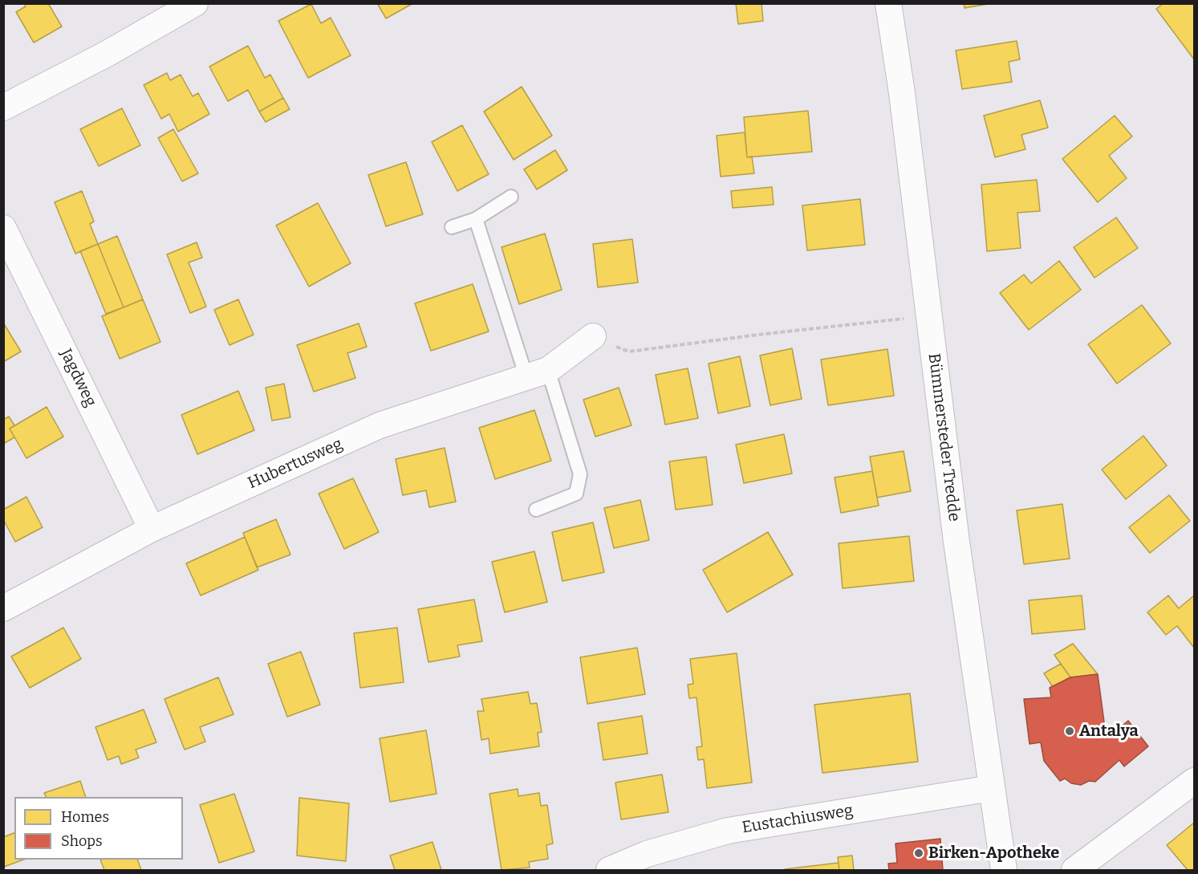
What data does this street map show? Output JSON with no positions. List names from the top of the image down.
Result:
{
  "streets": {
    "street": [
      "Jagdweg",
      "Bümmersteder Tredde",
      "Hubertusweg",
      "Eustachiusweg"
    ]
  },
  "crossings": [
    ["Jagdweg", "Hubertusweg"],
    ["Bümmersteder Tredde", "Eustachiusweg"]
  ],
  "places": ["Antalya", "Birken-Apotheke"],
  "legend": ["Homes", "Shops"]
}
